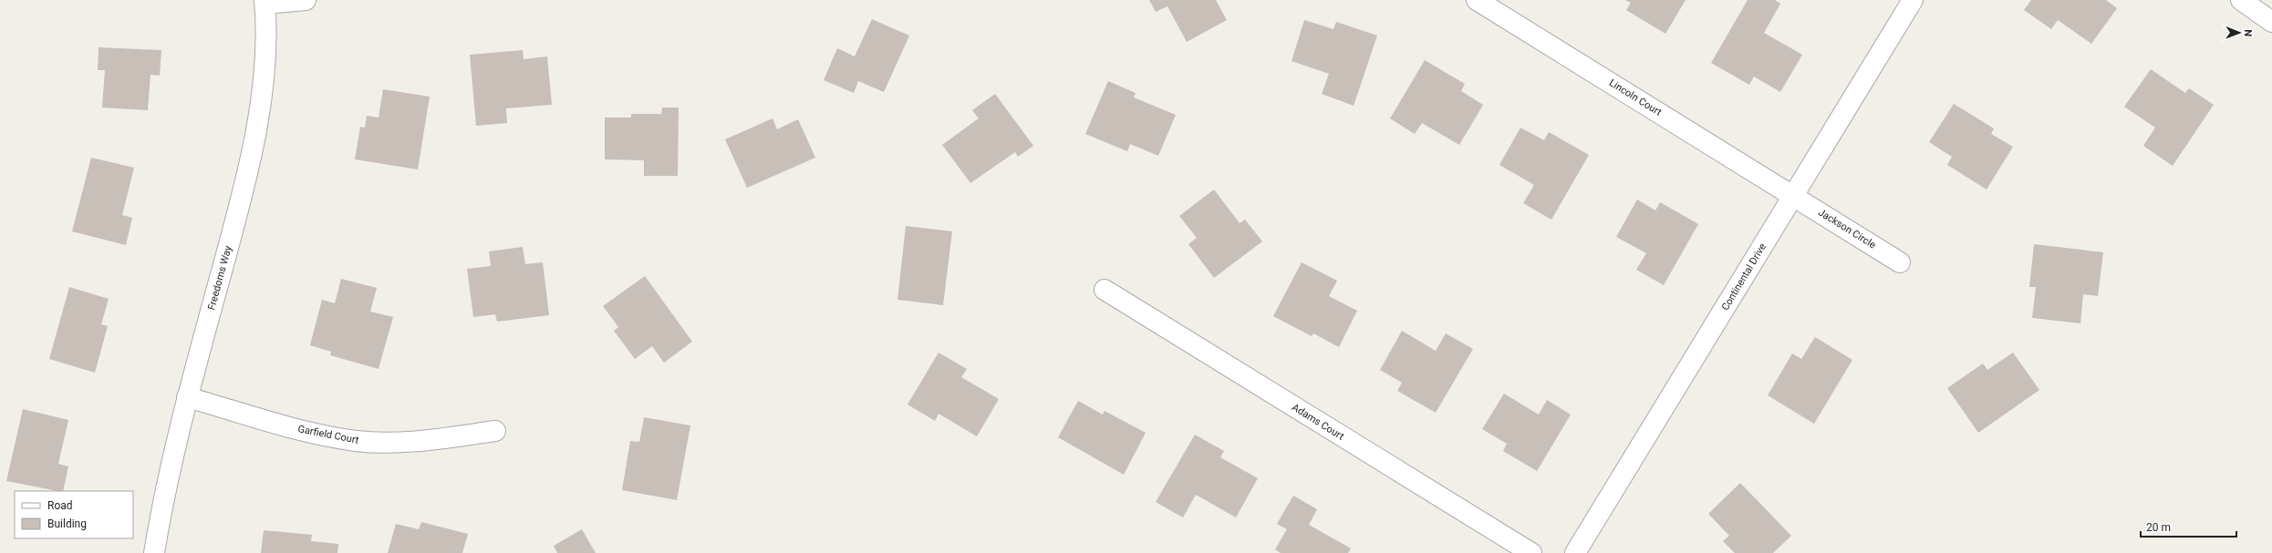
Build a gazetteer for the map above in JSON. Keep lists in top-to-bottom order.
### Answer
{
  "streets": {
    "street": [
      "Lincoln Court",
      "Jackson Circle",
      "Continental Drive",
      "Freedoms Way",
      "Adams Court",
      "Garfield Court"
    ]
  },
  "crossings": [
    ["Lincoln Court", "Jackson Circle"],
    ["Lincoln Court", "Continental Drive"],
    ["Jackson Circle", "Continental Drive"],
    ["Freedoms Way", "Garfield Court"]
  ],
  "legend": ["Road", "Building"],
  "scale_bar": "20 m",
  "north": "right"
}
